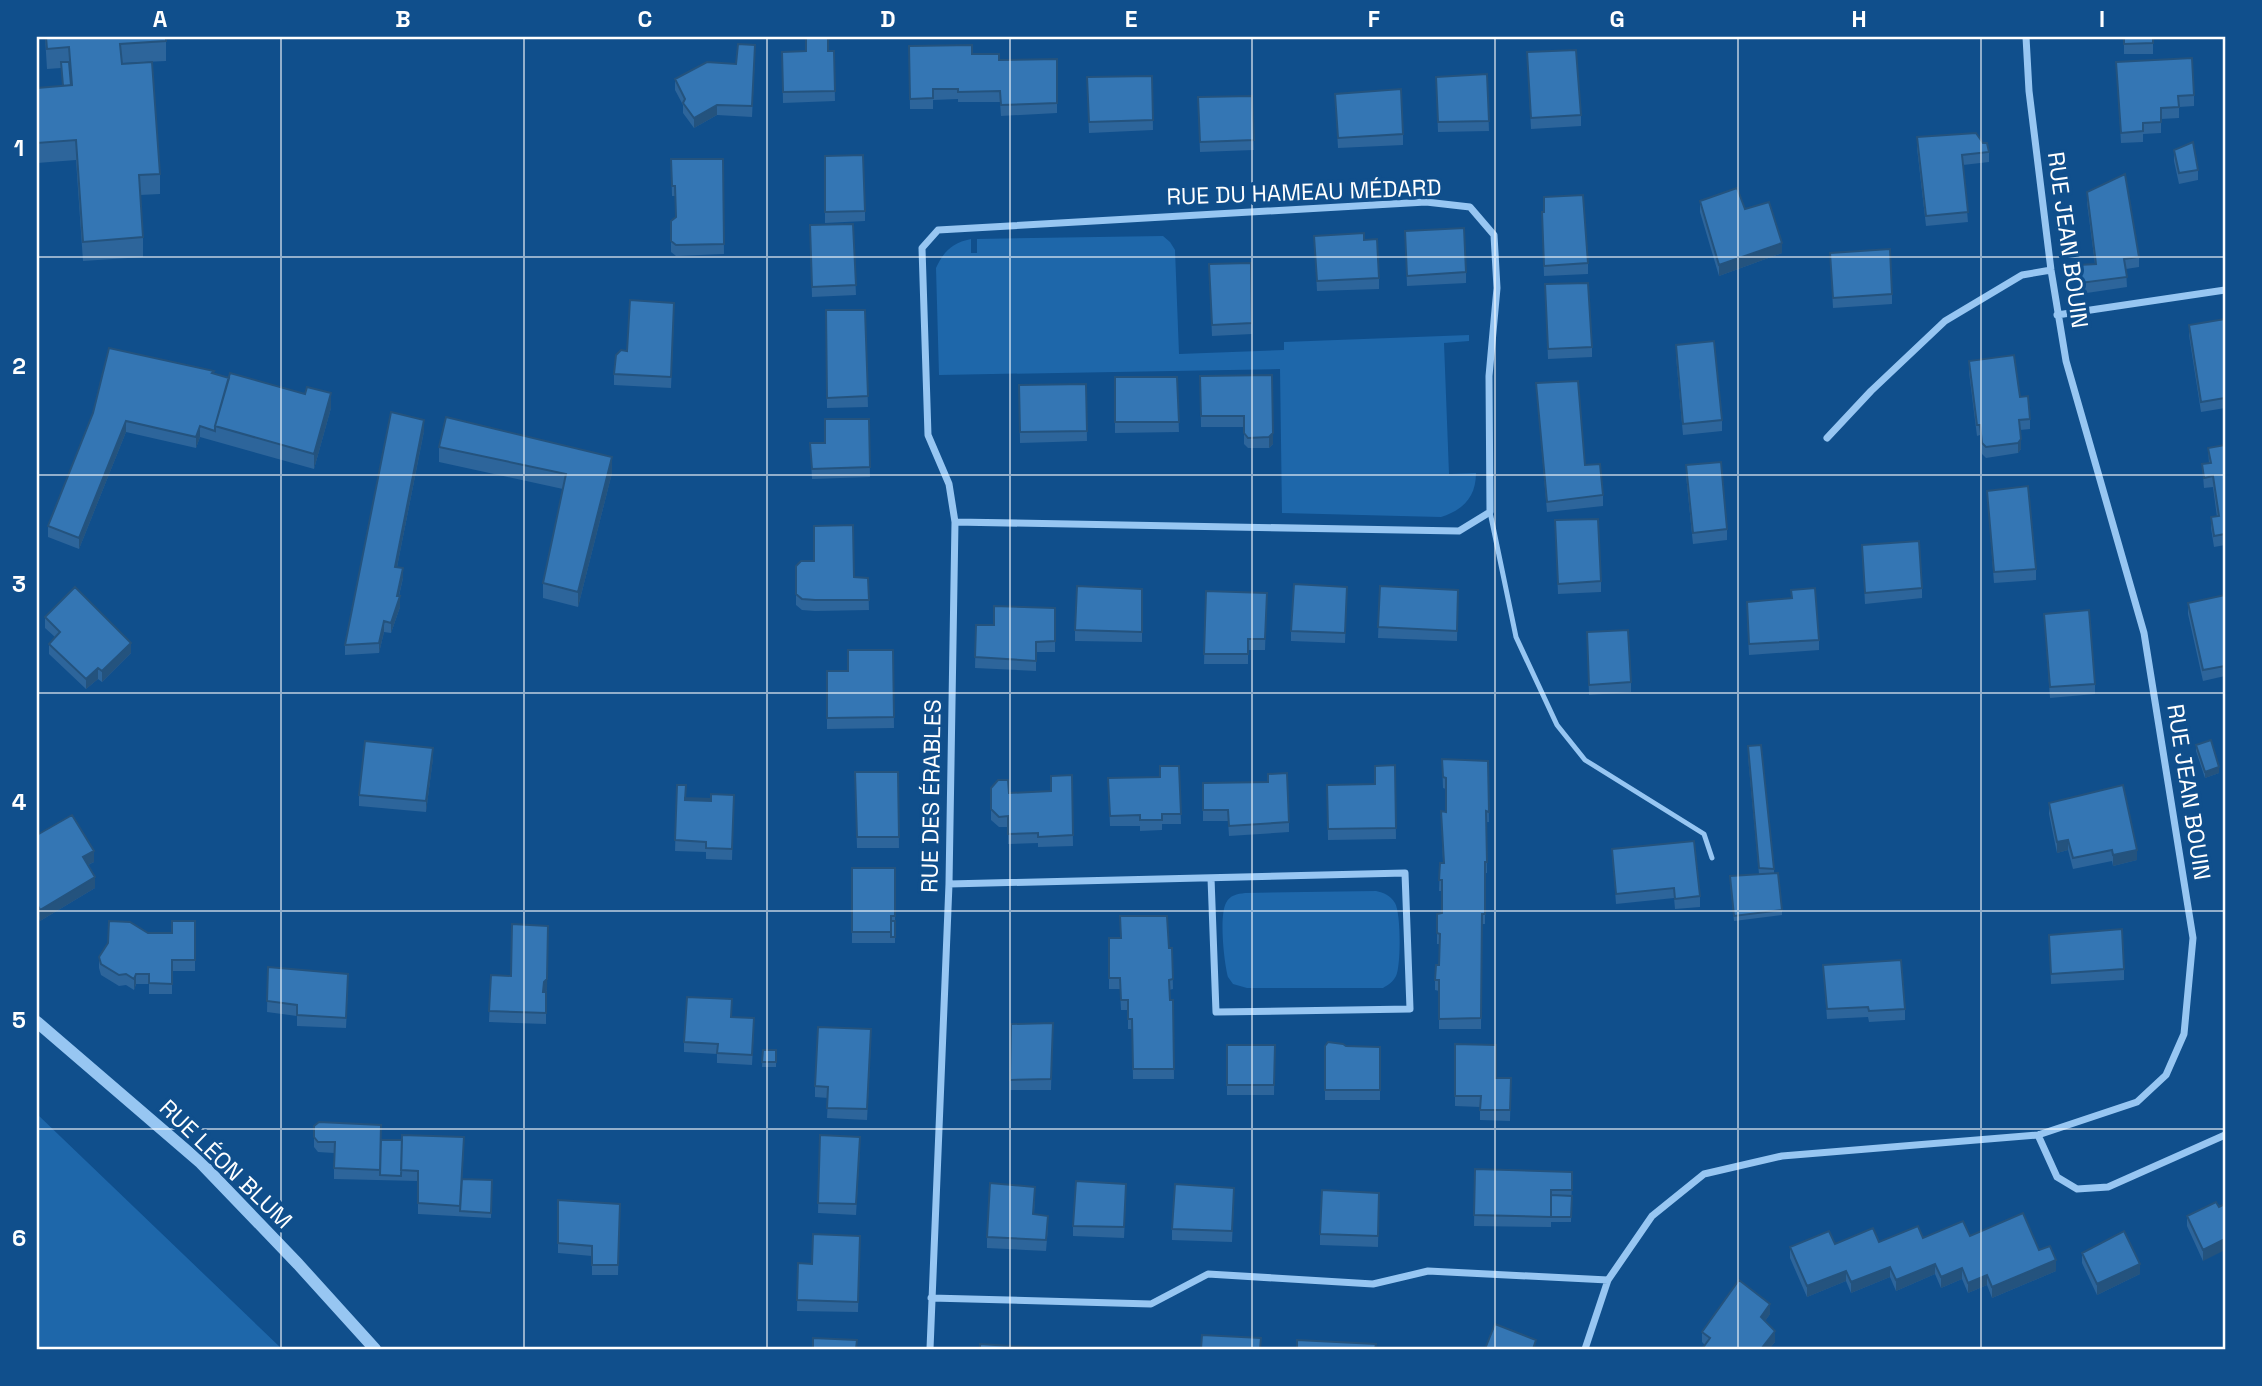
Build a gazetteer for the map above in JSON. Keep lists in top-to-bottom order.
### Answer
{
  "streets": {
    "street": [
      "RUE DU HAMEAU MÉDARD",
      "RUE JEAN BOUIN",
      "RUE DES ÉRABLES",
      "RUE LÉON BLUM"
    ]
  },
  "crossings": [
    ["RUE DU HAMEAU MÉDARD", "RUE DES ÉRABLES"]
  ],
  "grid": {
    "columns": [
      "A",
      "B",
      "C",
      "D",
      "E",
      "F",
      "G",
      "H",
      "I"
    ],
    "rows": [
      "1",
      "2",
      "3",
      "4",
      "5",
      "6"
    ]
  }
}
